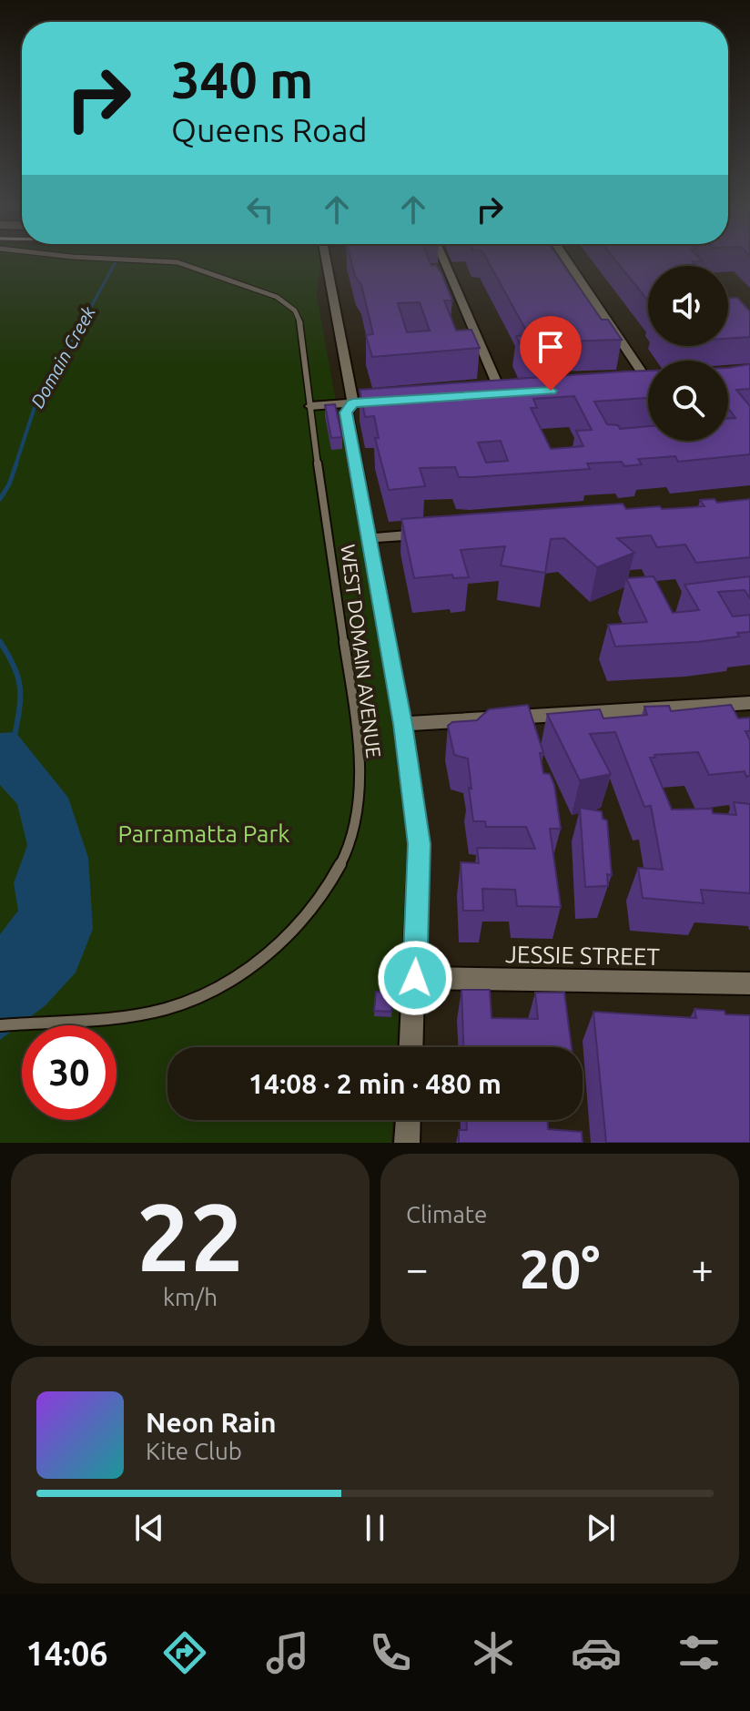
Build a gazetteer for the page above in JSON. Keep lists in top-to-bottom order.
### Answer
{
  "streets": {
    "street": ["JESSIE STREET"],
    "lane": ["WEST DOMAIN AVENUE"]
  },
  "water": ["Domain Creek"],
  "parks": ["Parramatta Park"],
  "page": {
    "turn": ["340 m", "Queens Road"],
    "limit": "30",
    "trip": "14:08 · 2 min · 480 m",
    "tile": [
      ["22", "km/h"],
      "Climate"
    ],
    "heat": ["−", "20°", "+"],
    "song": ["Neon Rain", "Kite Club"],
    "tabs": "14:06"
  }
}
